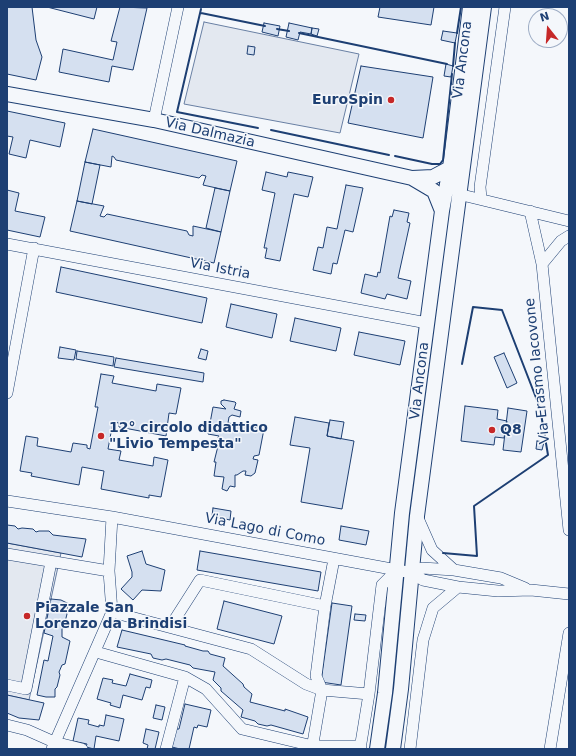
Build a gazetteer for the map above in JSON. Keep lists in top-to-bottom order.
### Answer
{
  "streets": {
    "street": [
      "Via Ancona",
      "Via Dalmazia",
      "Via Istria",
      "Via Erasmo Iacovone",
      "Via Lago di Como"
    ]
  },
  "crossings": [
    ["Via Ancona", "Via Dalmazia"],
    ["Via Ancona", "Via Istria"],
    ["Via Ancona", "Via Lago di Como"]
  ],
  "places": [
    "EuroSpin",
    "Q8",
    "12° circolo didattico \"Livio Tempesta\"",
    "Piazzale San Lorenzo da Brindisi"
  ],
  "north": "top"
}
